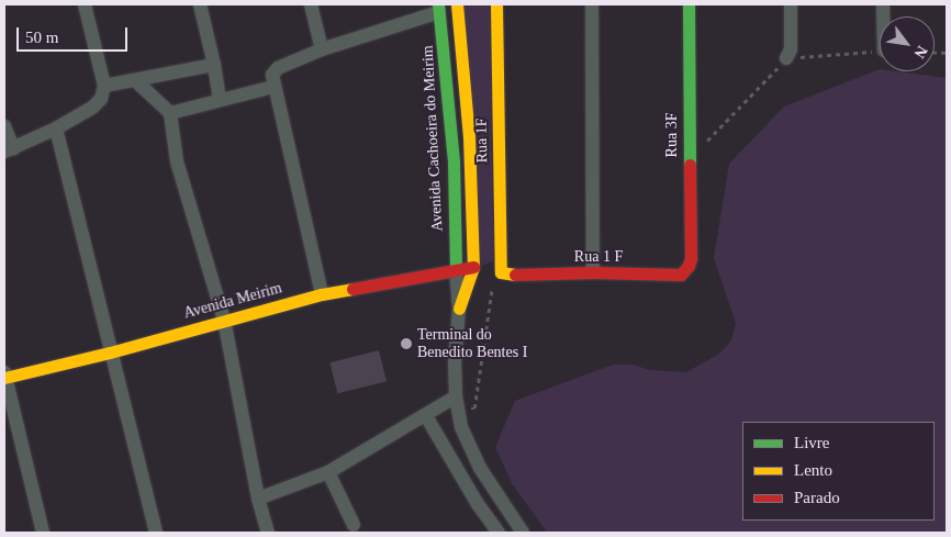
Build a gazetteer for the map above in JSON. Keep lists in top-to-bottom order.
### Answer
{
  "streets": {
    "street": [
      "Rua 3F",
      "Avenida Cachoeira do Meirim",
      "Rua 1F",
      "Rua 1 F",
      "Avenida Meirim"
    ]
  },
  "crossings": [
    ["Rua 3F", "Rua 1 F"],
    ["Avenida Cachoeira do Meirim", "Avenida Meirim"],
    ["Rua 1F", "Rua 1 F"]
  ],
  "places": ["Terminal do Benedito Bentes I"],
  "legend": ["Livre", "Lento", "Parado"],
  "scale_bar": "50 m",
  "north": "bottom right"
}
